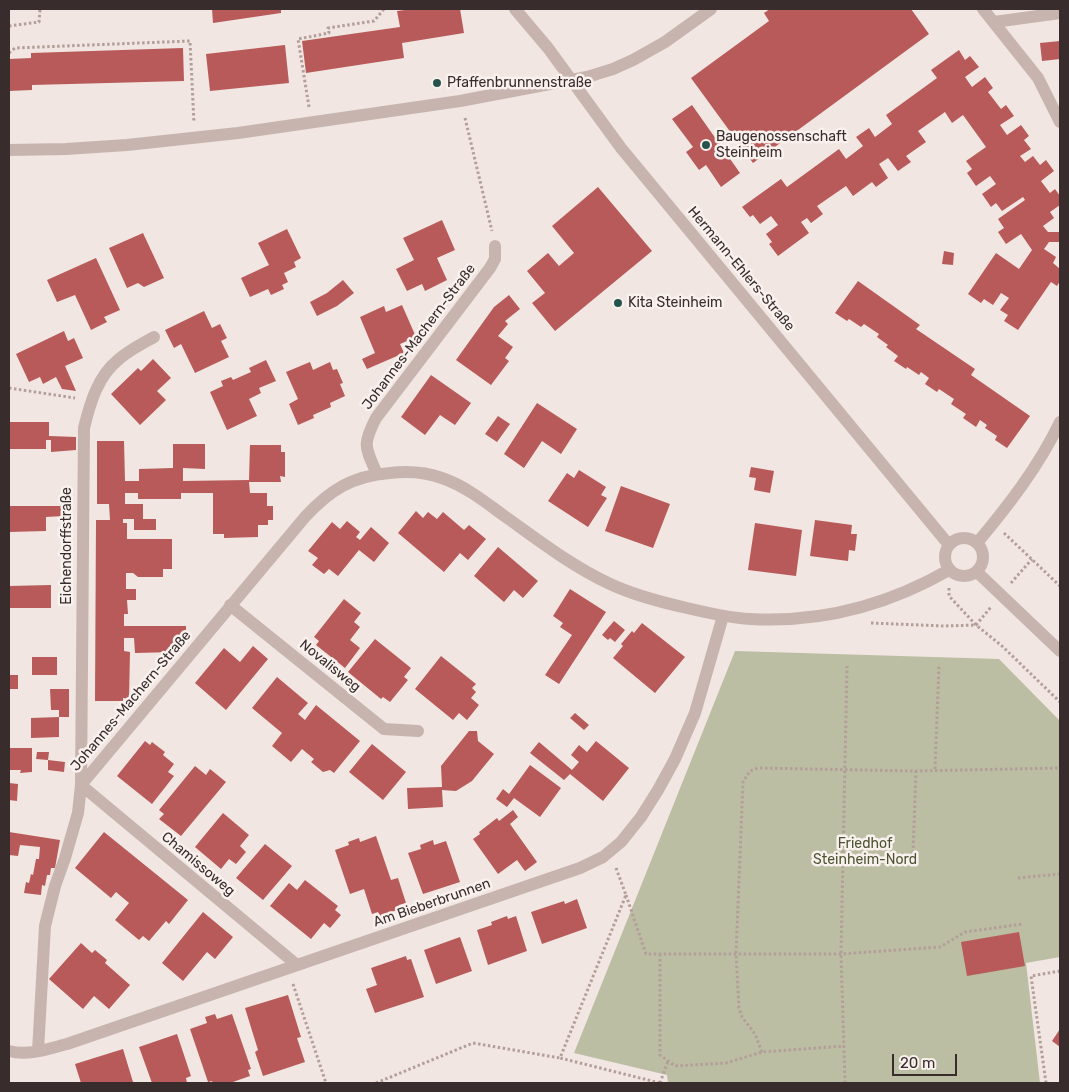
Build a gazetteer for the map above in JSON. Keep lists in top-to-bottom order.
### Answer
{
  "streets": {
    "street": [
      "Hermann-Ehlers-Straße",
      "Johannes-Machern-Straße",
      "Eichendorffstraße",
      "Novalisweg",
      "Chamissoweg",
      "Am Bieberbrunnen"
    ]
  },
  "crossings": [
    ["Hermann-Ehlers-Straße", "Johannes-Machern-Straße"],
    ["Johannes-Machern-Straße", "Eichendorffstraße"],
    ["Johannes-Machern-Straße", "Novalisweg"],
    ["Johannes-Machern-Straße", "Chamissoweg"],
    ["Johannes-Machern-Straße", "Am Bieberbrunnen"],
    ["Eichendorffstraße", "Chamissoweg"],
    ["Chamissoweg", "Am Bieberbrunnen"]
  ],
  "parks": ["Friedhof Steinheim-Nord"],
  "places": ["Pfaffenbrunnenstraße", "Baugenossenschaft Steinheim", "Kita Steinheim"],
  "scale_bar": "20 m"
}
